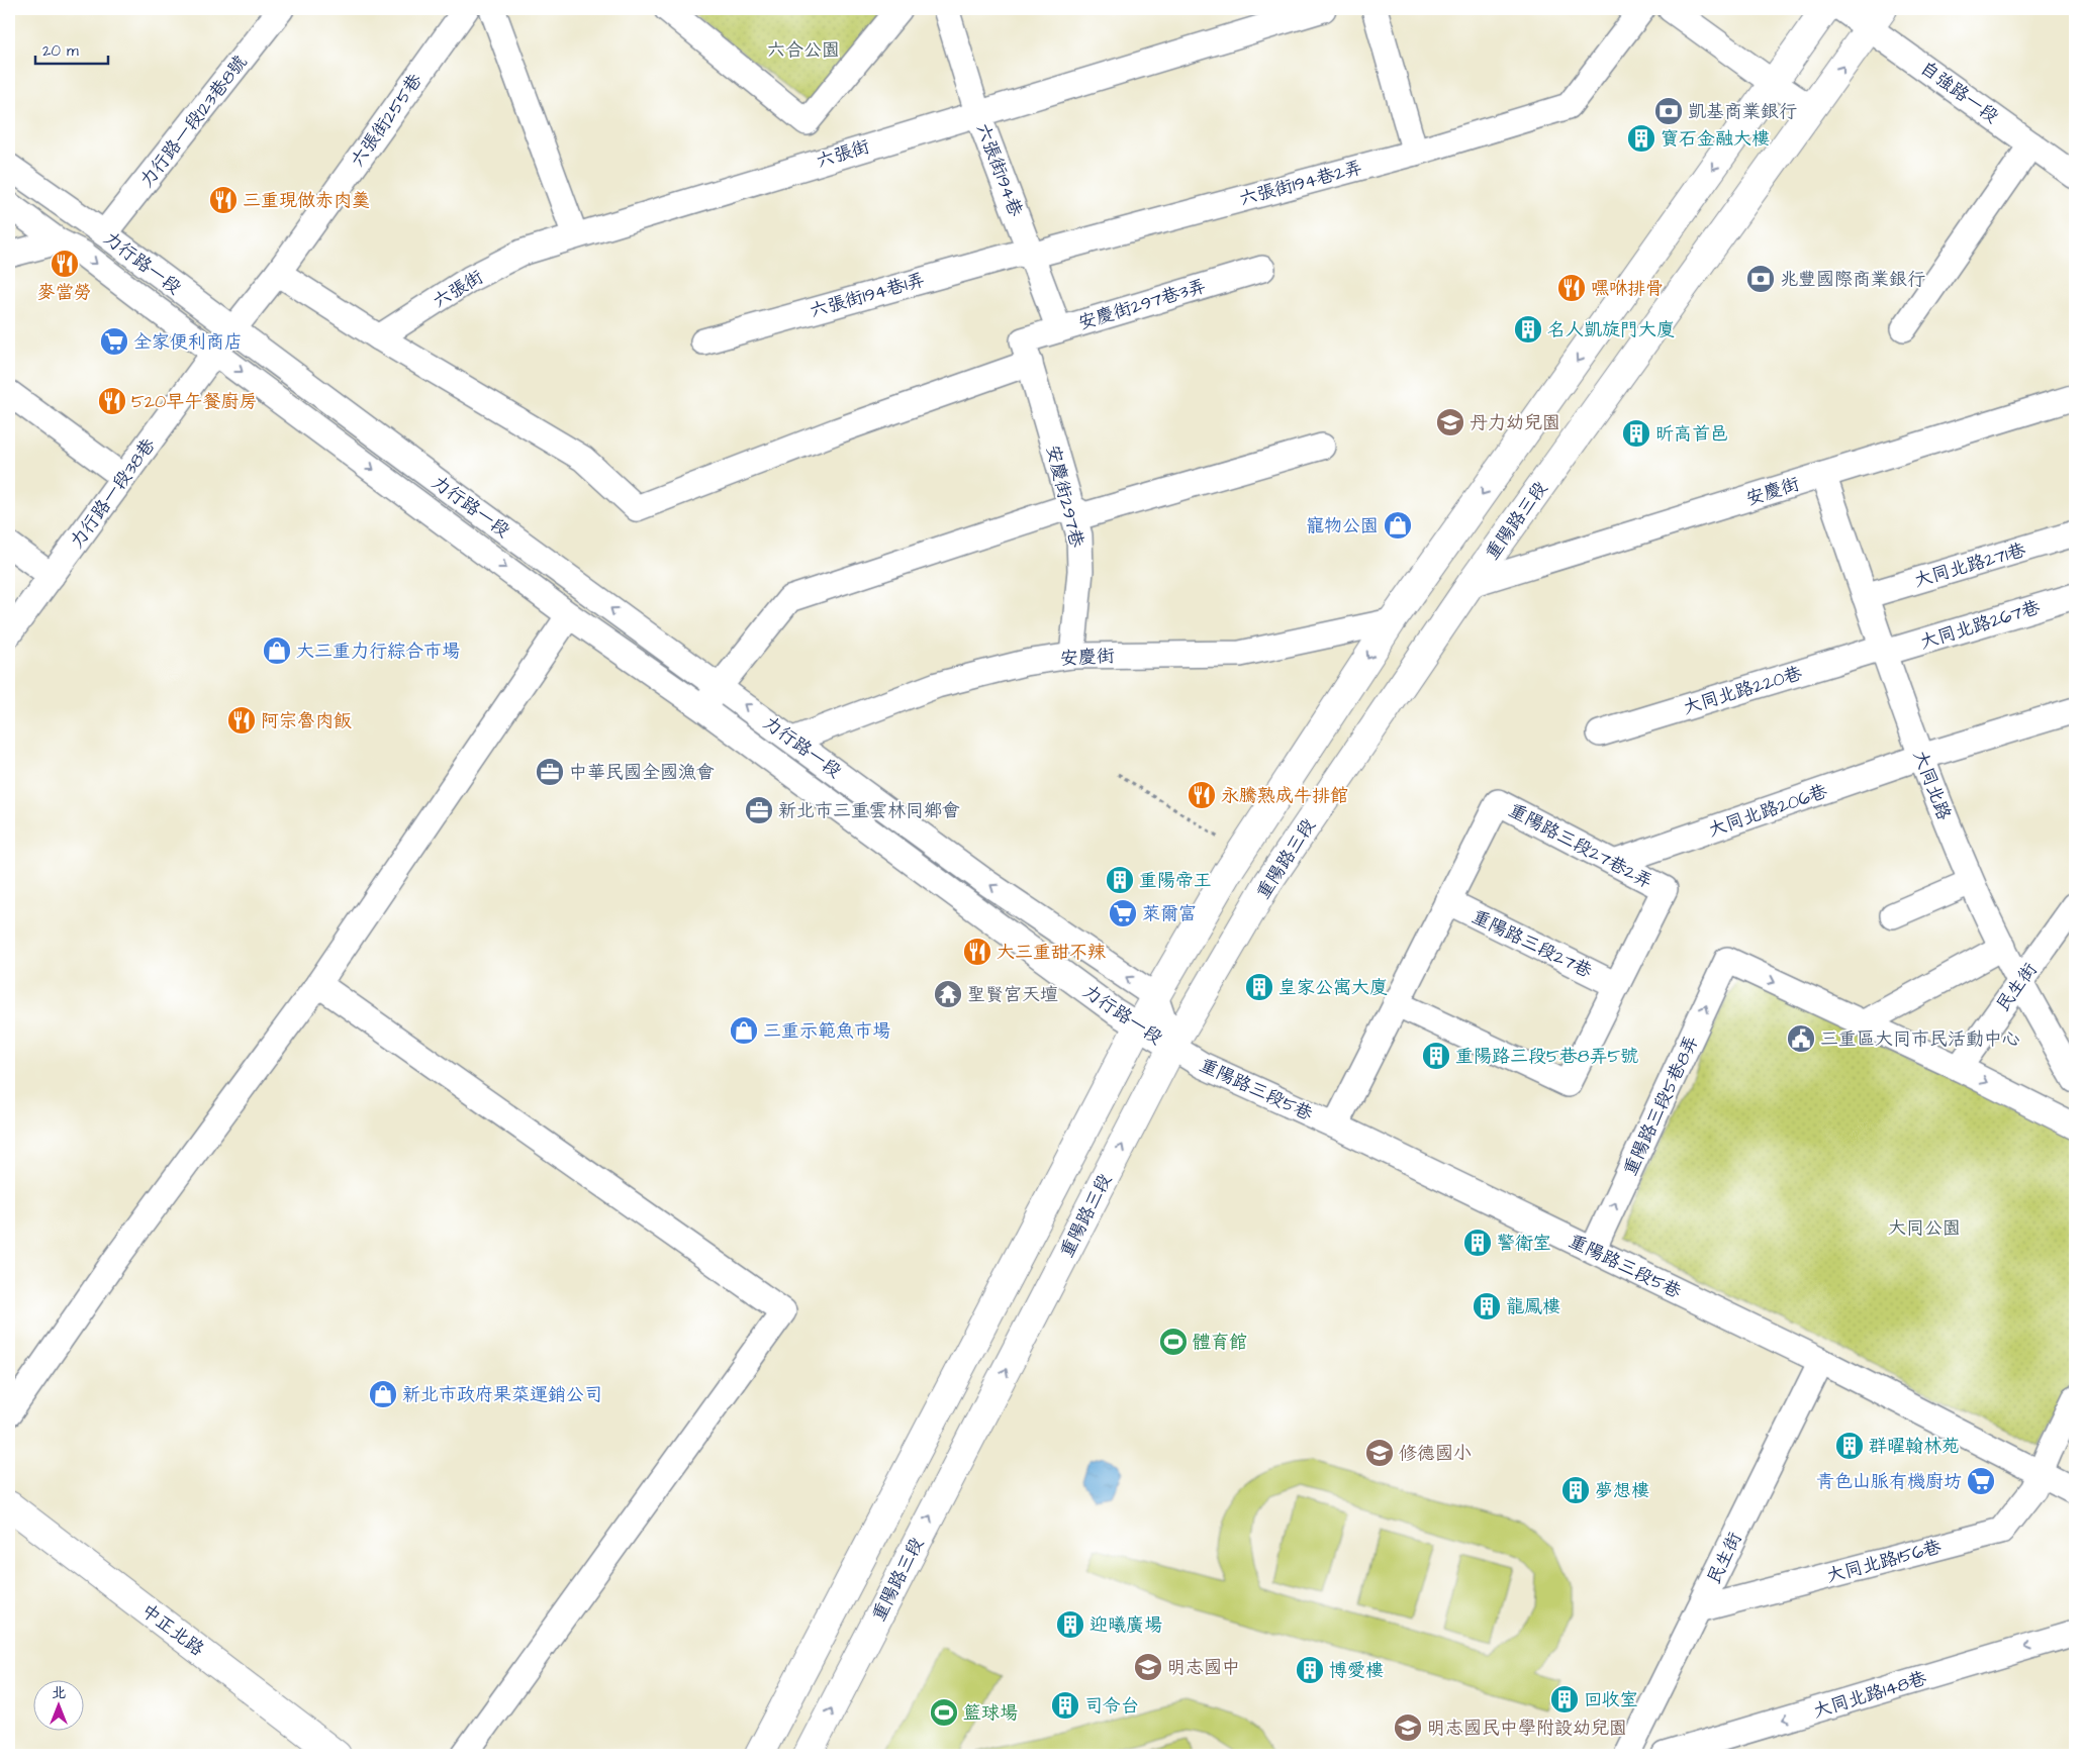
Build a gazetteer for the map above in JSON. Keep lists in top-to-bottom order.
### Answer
{
  "streets": {
    "main road": ["重陽路三段", "中正北路"],
    "street": [
      "自強路一段",
      "六張街255巷",
      "力行路一段123巷8號",
      "六張街",
      "六張街194巷",
      "六張街194巷2弄",
      "力行路一段",
      "六張街194巷1弄",
      "安慶街297巷3弄",
      "安慶街",
      "力行路一段38巷",
      "安慶街297巷",
      "大同北路271巷",
      "大同北路267巷",
      "大同北路220巷",
      "大同北路",
      "大同北路206巷",
      "重陽路三段27巷2弄",
      "重陽路三段27巷",
      "民生街",
      "重陽路三段5巷",
      "重陽路三段5巷8弄",
      "大同北路156巷",
      "大同北路148巷"
    ]
  },
  "crossings": [
    ["自強路一段", "重陽路三段"],
    ["六張街255巷", "力行路一段"],
    ["六張街255巷", "力行路一段38巷"],
    ["力行路一段123巷8號", "力行路一段"],
    ["六張街", "六張街194巷"],
    ["六張街", "安慶街297巷3弄"],
    ["六張街194巷", "六張街194巷2弄"],
    ["六張街194巷", "六張街194巷1弄"],
    ["六張街194巷", "安慶街297巷3弄"],
    ["六張街194巷2弄", "六張街194巷1弄"],
    ["力行路一段", "安慶街"],
    ["力行路一段", "力行路一段38巷"],
    ["力行路一段", "重陽路三段"],
    ["力行路一段", "重陽路三段5巷"],
    ["安慶街297巷3弄", "安慶街297巷"],
    ["安慶街", "安慶街297巷"],
    ["安慶街", "重陽路三段"],
    ["安慶街", "大同北路"],
    ["重陽路三段", "重陽路三段5巷"],
    ["大同北路271巷", "大同北路"],
    ["大同北路267巷", "大同北路220巷"],
    ["大同北路267巷", "大同北路"],
    ["大同北路220巷", "大同北路"],
    ["大同北路", "大同北路206巷"],
    ["大同北路", "民生街"],
    ["大同北路206巷", "重陽路三段27巷2弄"],
    ["重陽路三段27巷2弄", "重陽路三段27巷"],
    ["民生街", "重陽路三段5巷"],
    ["民生街", "大同北路156巷"],
    ["重陽路三段5巷", "重陽路三段5巷8弄"],
    ["重陽路三段5巷", "大同北路156巷"]
  ],
  "one_way": ["大同北路148巷"],
  "parks": ["六合公園", "大同公園"],
  "places": {
    "bank": ["凱基商業銀行", "兆豐國際商業銀行"],
    "building": [
      "寶石金融大樓",
      "名人凱旋門大廈",
      "昕高首邑",
      "重陽帝王",
      "皇家公寓大廈",
      "重陽路三段5巷8弄5號",
      "警衛室",
      "龍鳳樓",
      "群曜翰林苑",
      "夢想樓",
      "迎曦廣場",
      "博愛樓",
      "回收室",
      "司令台"
    ],
    "restaurant": [
      "三重現做赤肉羹",
      "麥當勞",
      "嘿咻排骨",
      "520早午餐廚房",
      "阿宗魯肉飯",
      "永騰熟成牛排館",
      "大三重甜不辣"
    ],
    "supermarket": ["全家便利商店", "萊爾富", "青色山脈有機廚坊"],
    "school or university": [
      "丹力幼兒園",
      "修德國小",
      "明志國中",
      "明志國民中學附設幼兒園"
    ],
    "shop": [
      "寵物公園",
      "大三重力行綜合市場",
      "三重示範魚市場",
      "新北市政府果菜運銷公司"
    ],
    "office": ["中華民國全國漁會", "新北市三重雲林同鄉會"],
    "temple": ["聖賢宮天壇"],
    "public building": ["三重區大同市民活動中心"],
    "sports": ["體育館", "籃球場"]
  },
  "scale_bar": "20 m",
  "north": "top"
}
